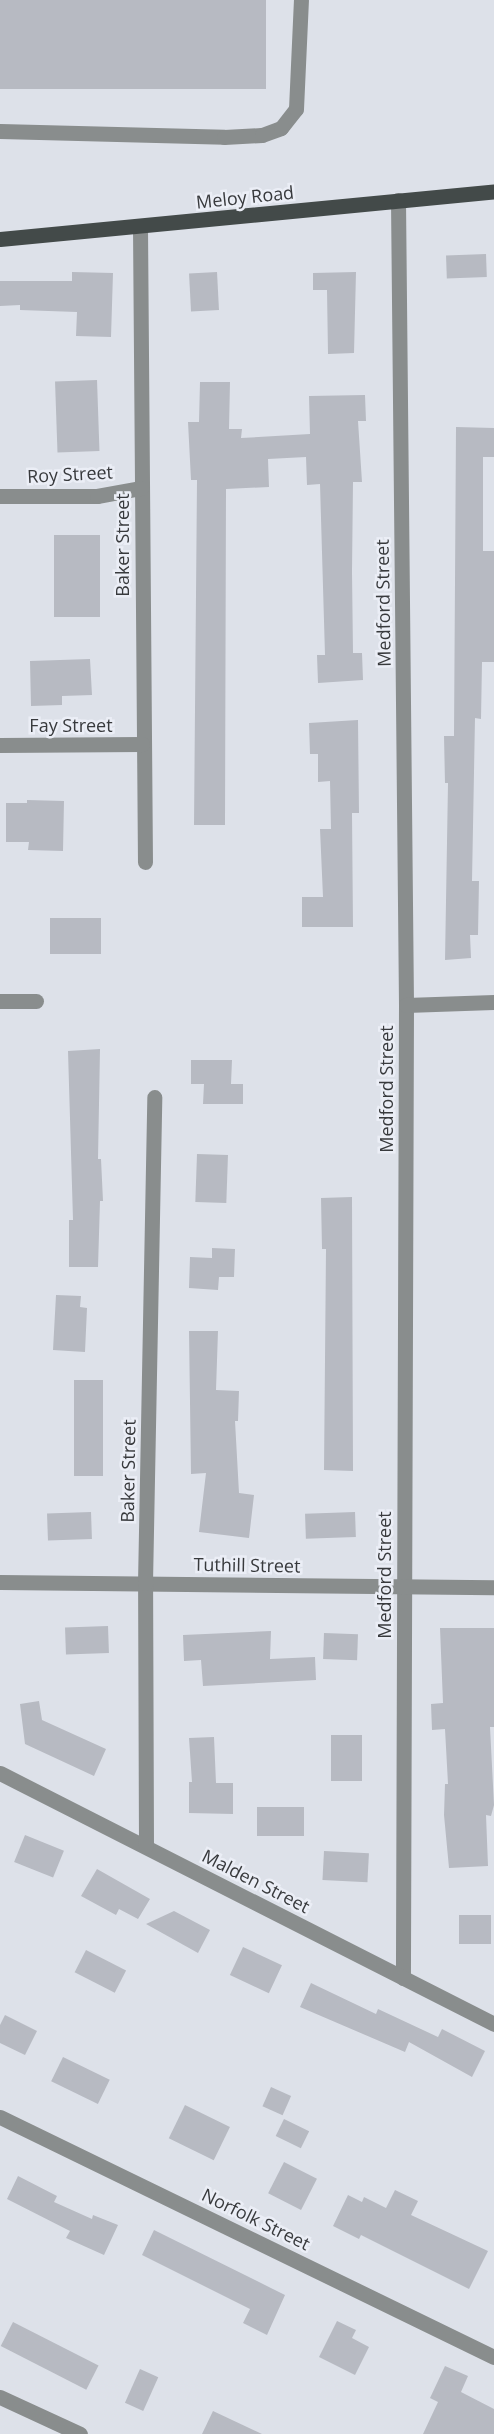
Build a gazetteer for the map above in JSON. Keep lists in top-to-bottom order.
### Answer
{
  "streets": {
    "main road": ["Meloy Road"],
    "street": [
      "Roy Street",
      "Baker Street",
      "Medford Street",
      "Fay Street",
      "Tuthill Street",
      "Malden Street",
      "Norfolk Street"
    ]
  },
  "crossings": [
    ["Meloy Road", "Baker Street"],
    ["Meloy Road", "Medford Street"],
    ["Roy Street", "Baker Street"],
    ["Baker Street", "Fay Street"],
    ["Baker Street", "Tuthill Street"],
    ["Baker Street", "Malden Street"],
    ["Medford Street", "Tuthill Street"],
    ["Medford Street", "Malden Street"]
  ]
}
